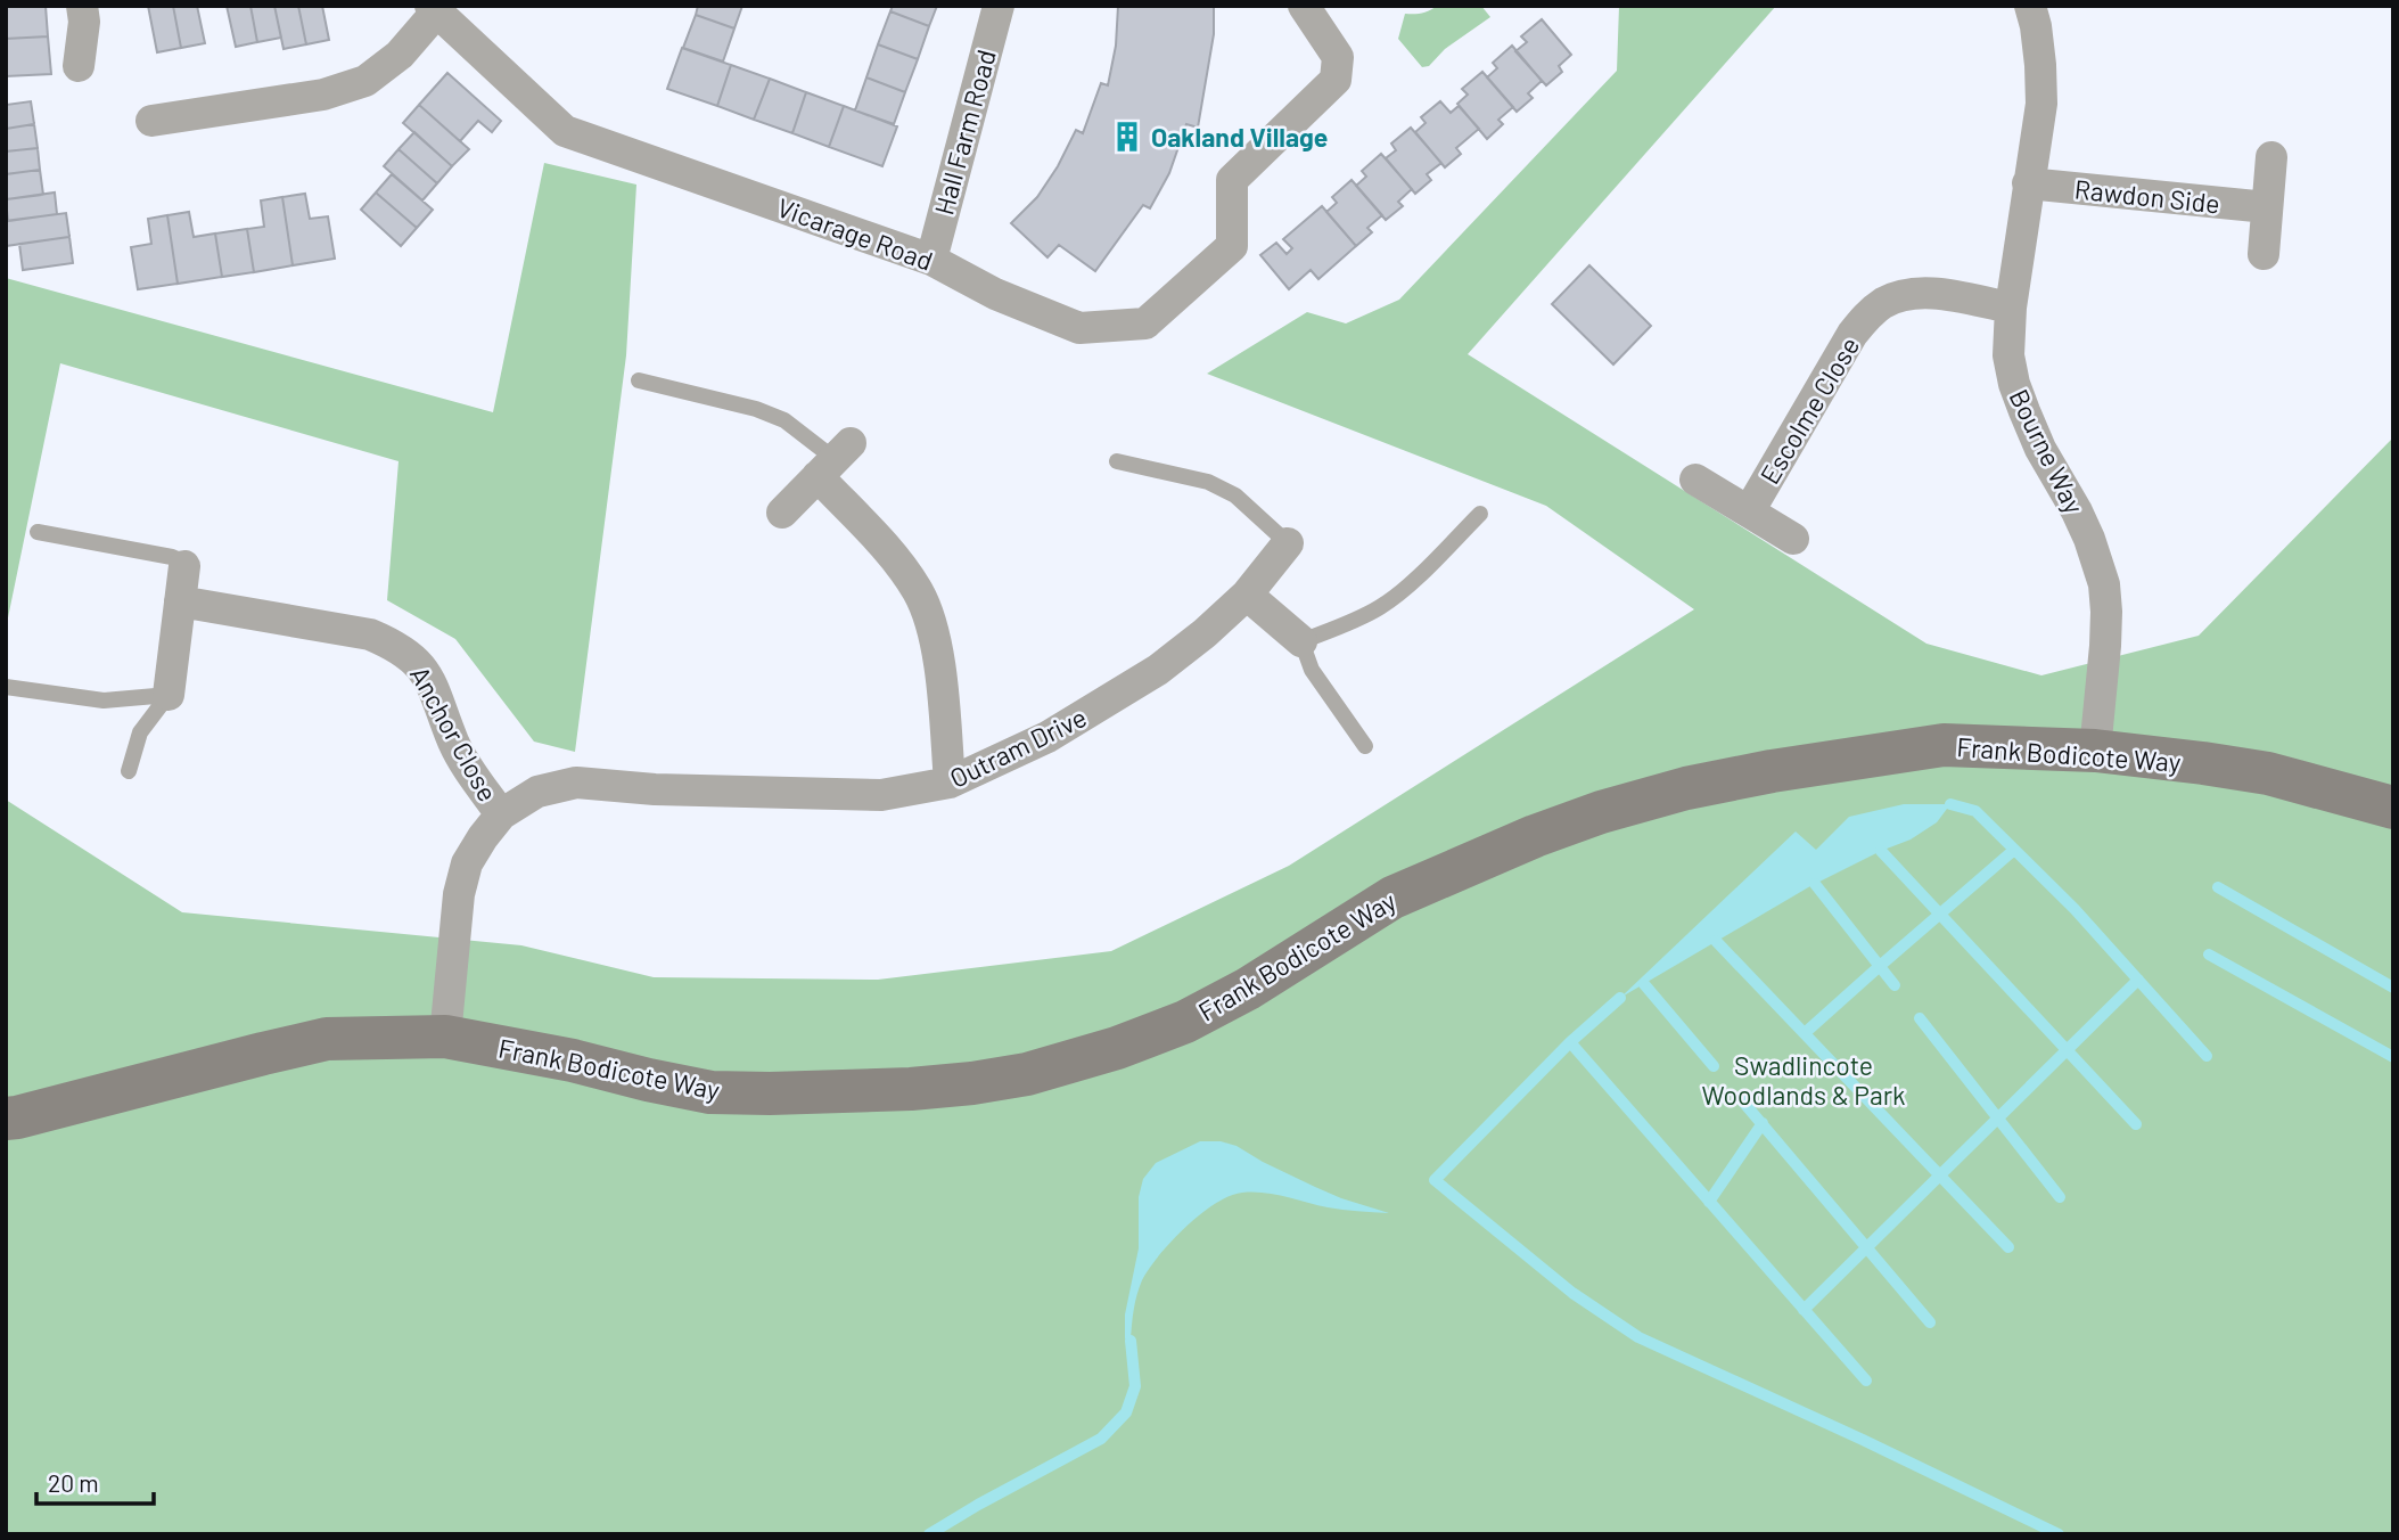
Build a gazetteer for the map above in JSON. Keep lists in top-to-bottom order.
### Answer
{
  "streets": {
    "street": [
      "Hall Farm Road",
      "Rawdon Side",
      "Vicarage Road",
      "Escolme Close",
      "Bourne Way",
      "Anchor Close",
      "Outram Drive",
      "Frank Bodicote Way"
    ]
  },
  "crossings": [
    ["Hall Farm Road", "Vicarage Road"],
    ["Rawdon Side", "Bourne Way"],
    ["Escolme Close", "Bourne Way"],
    ["Bourne Way", "Frank Bodicote Way"],
    ["Anchor Close", "Outram Drive"],
    ["Anchor Close", "Frank Bodicote Way"]
  ],
  "parks": ["Swadlincote Woodlands & Park"],
  "places": {
    "building": ["Oakland Village"]
  },
  "scale_bar": "20 m"
}
